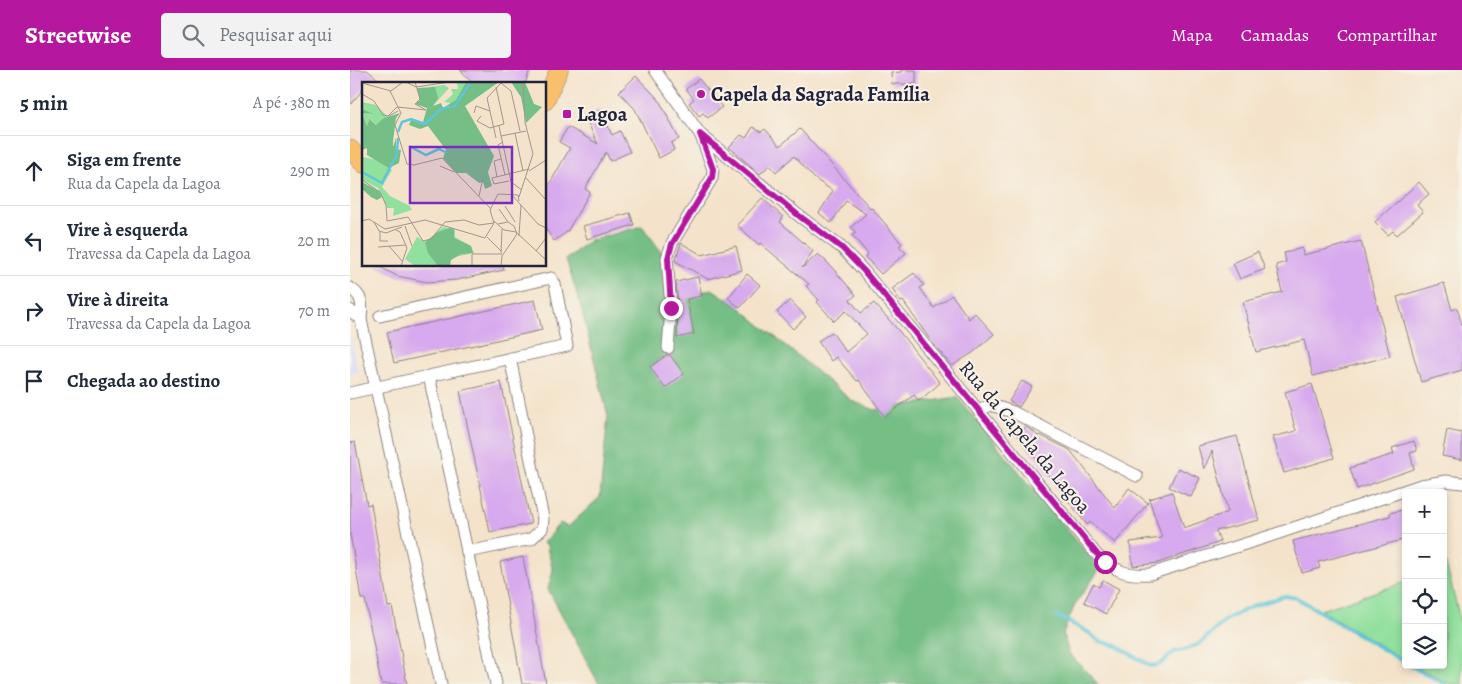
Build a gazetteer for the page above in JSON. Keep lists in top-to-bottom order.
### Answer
{
  "streets": {
    "street": ["Rua da Capela da Lagoa"]
  },
  "places": {
    "other": ["Capela da Sagrada Família"],
    "transit": ["Lagoa"]
  },
  "page": {
    "header": "Streetwise",
    "search": "Pesquisar aqui",
    "nav": ["Mapa", "Camadas", "Compartilhar"],
    "heading": ["5 min", "A pé · 380 m"],
    "list": [
      ["Siga em frente", "Rua da Capela da Lagoa", "290 m"],
      ["Vire à esquerda", "Travessa da Capela da Lagoa", "20 m"],
      ["Vire à direita", "Travessa da Capela da Lagoa", "70 m"],
      "Chegada ao destino"
    ],
    "map_buttons": ["+", "−"]
  }
}
